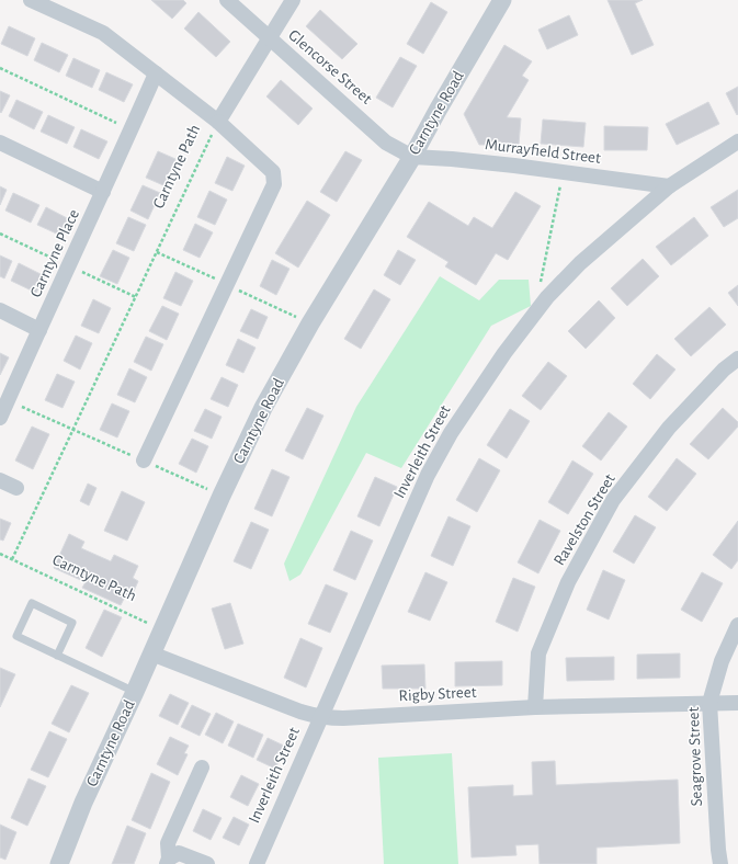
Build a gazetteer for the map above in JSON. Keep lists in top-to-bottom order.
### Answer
{
  "streets": {
    "street": [
      "Glencorse Street",
      "Carntyne Road",
      "Murrayfield Street",
      "Carntyne Path",
      "Carntyne Place",
      "Inverleith Street",
      "Ravelston Street",
      "Rigby Street",
      "Seagrove Street"
    ]
  },
  "crossings": [
    ["Glencorse Street", "Carntyne Road"],
    ["Glencorse Street", "Murrayfield Street"],
    ["Carntyne Road", "Murrayfield Street"],
    ["Carntyne Road", "Carntyne Path"],
    ["Carntyne Road", "Rigby Street"],
    ["Murrayfield Street", "Inverleith Street"],
    ["Inverleith Street", "Rigby Street"],
    ["Ravelston Street", "Rigby Street"],
    ["Rigby Street", "Seagrove Street"]
  ]
}
